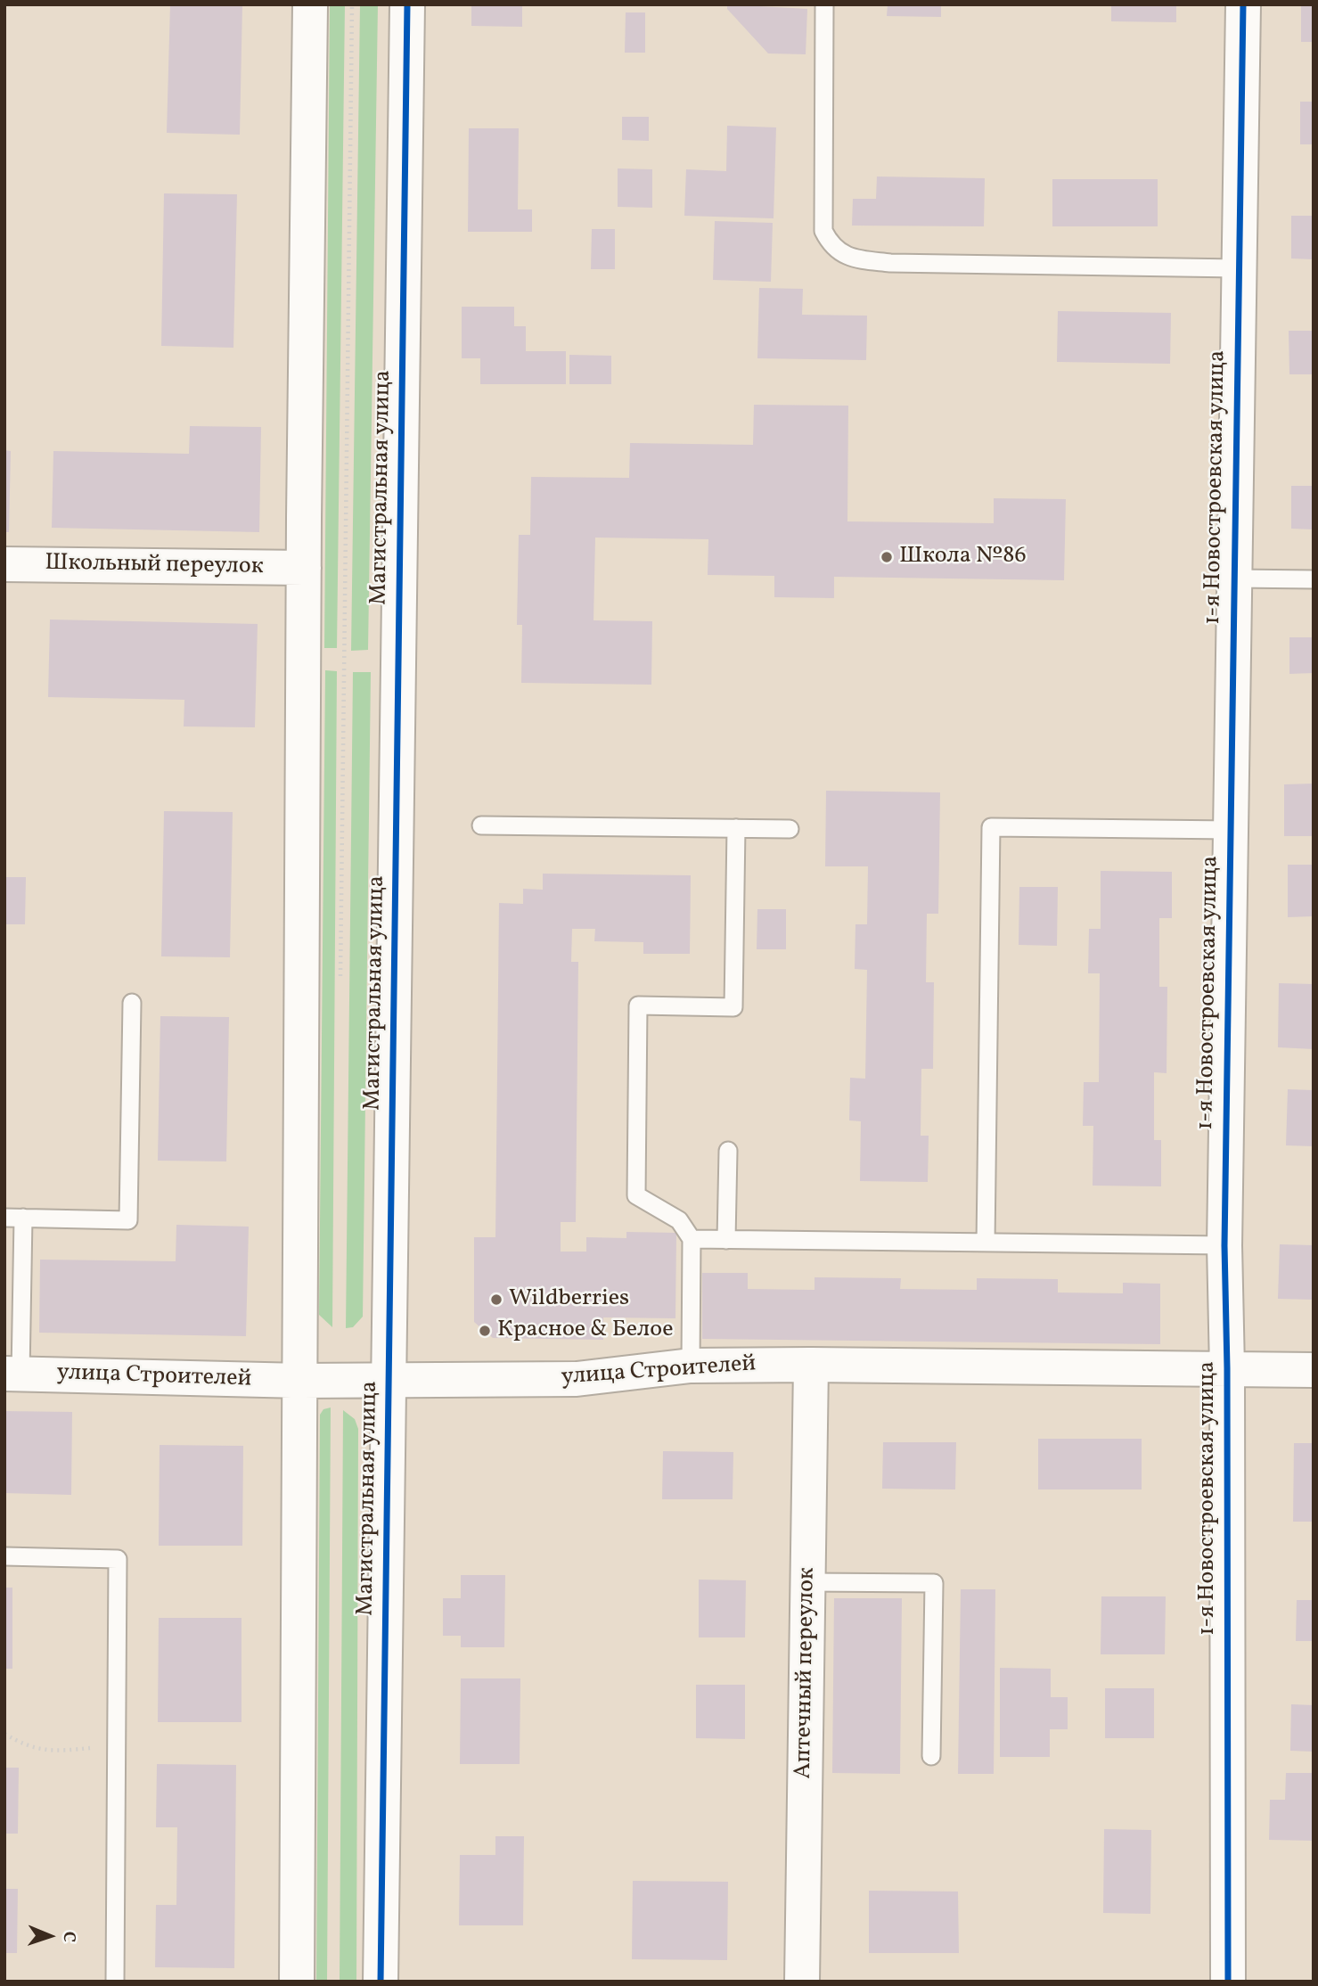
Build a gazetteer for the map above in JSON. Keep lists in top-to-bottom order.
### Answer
{
  "streets": {
    "street": [
      "Магистральная улица",
      "1-я Новостроевская улица",
      "Школьный переулок",
      "улица Строителей",
      "Аптечный переулок"
    ]
  },
  "crossings": [
    ["Магистральная улица", "улица Строителей"],
    ["1-я Новостроевская улица", "улица Строителей"],
    ["улица Строителей", "Аптечный переулок"]
  ],
  "places": ["Школа №86", "Wildberries", "Красное & Белое"],
  "north": "right"
}
